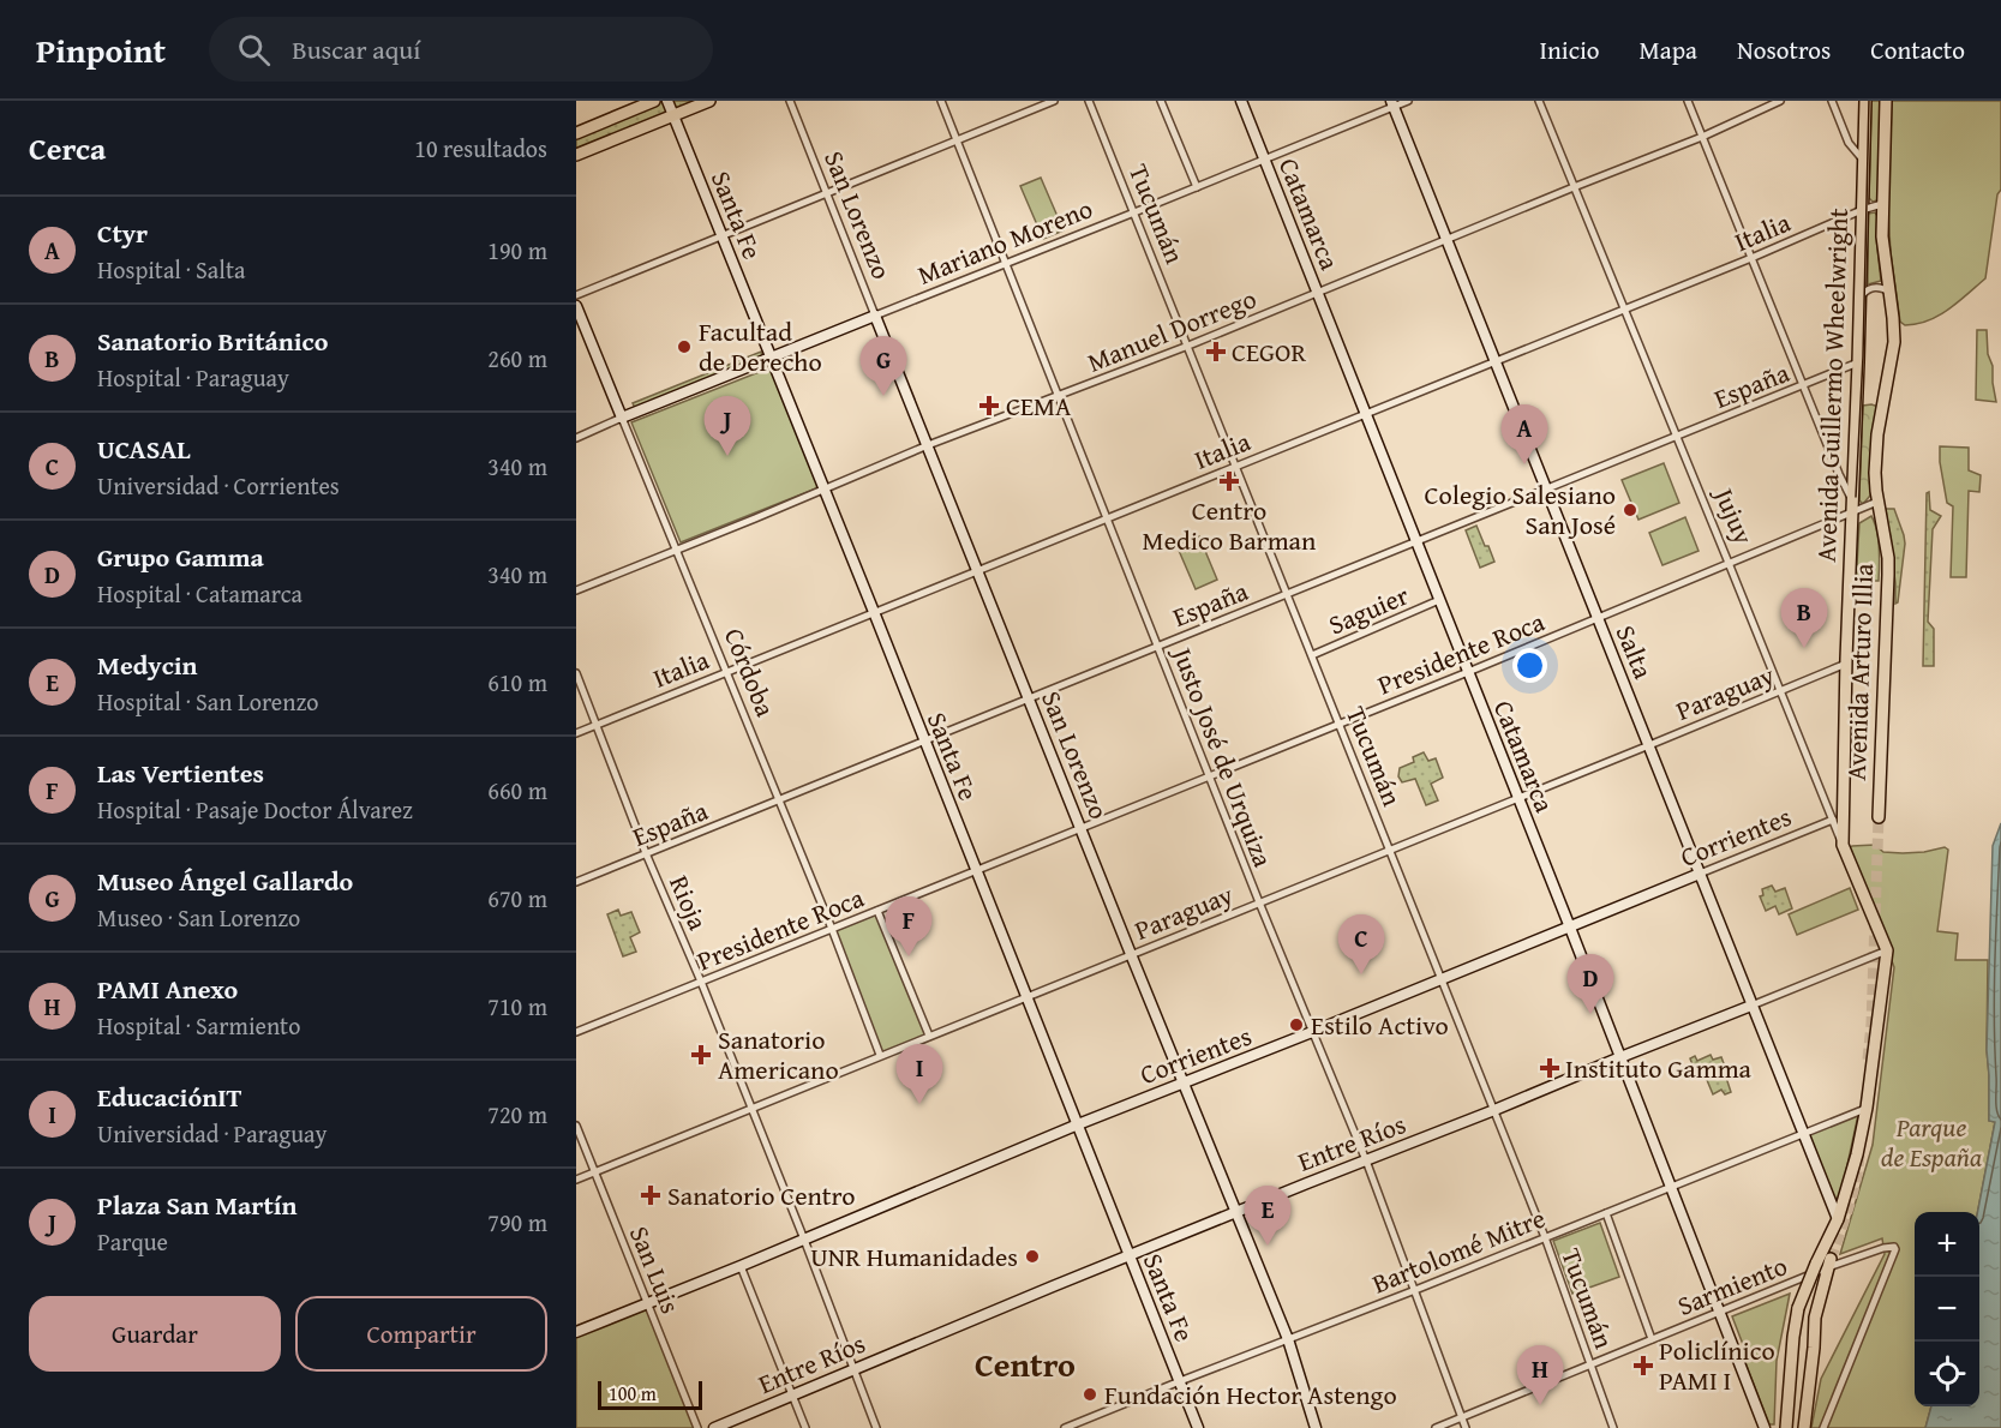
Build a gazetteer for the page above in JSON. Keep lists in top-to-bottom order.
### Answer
{
  "streets": {
    "main road": [
      "Catamarca",
      "Santa Fe",
      "San Lorenzo",
      "Mariano Moreno",
      "Avenida Guillermo Wheelwright",
      "Jujuy",
      "Salta",
      "Córdoba",
      "Avenida Arturo Illia",
      "Corrientes",
      "Entre Ríos"
    ],
    "street": [
      "Tucumán",
      "Italia",
      "Manuel Dorrego",
      "España",
      "Saguier",
      "Presidente Roca",
      "Paraguay",
      "Justo José de Urquiza",
      "Rioja",
      "Bartolomé Mitre",
      "San Luis",
      "Sarmiento"
    ]
  },
  "crossings": [
    ["Tucumán", "Italia"],
    ["Tucumán", "Mariano Moreno"],
    ["Tucumán", "Manuel Dorrego"],
    ["Tucumán", "España"],
    ["Tucumán", "Saguier"],
    ["Tucumán", "Presidente Roca"],
    ["Tucumán", "Paraguay"],
    ["Tucumán", "Corrientes"],
    ["Tucumán", "Entre Ríos"],
    ["Tucumán", "Bartolomé Mitre"],
    ["Tucumán", "Sarmiento"],
    ["Catamarca", "Italia"],
    ["Catamarca", "Mariano Moreno"],
    ["Catamarca", "Manuel Dorrego"],
    ["Catamarca", "España"],
    ["Catamarca", "Saguier"],
    ["Catamarca", "Presidente Roca"],
    ["Catamarca", "Paraguay"],
    ["Catamarca", "Corrientes"],
    ["Catamarca", "Entre Ríos"],
    ["Catamarca", "Bartolomé Mitre"],
    ["Catamarca", "Sarmiento"],
    ["Santa Fe", "Italia"],
    ["Santa Fe", "Mariano Moreno"],
    ["Santa Fe", "Manuel Dorrego"],
    ["Santa Fe", "España"],
    ["Santa Fe", "Presidente Roca"],
    ["Santa Fe", "Paraguay"],
    ["Santa Fe", "Corrientes"],
    ["Santa Fe", "Entre Ríos"],
    ["Santa Fe", "Bartolomé Mitre"],
    ["San Lorenzo", "Italia"],
    ["San Lorenzo", "Mariano Moreno"],
    ["San Lorenzo", "Manuel Dorrego"],
    ["San Lorenzo", "España"],
    ["San Lorenzo", "Presidente Roca"],
    ["San Lorenzo", "Paraguay"],
    ["San Lorenzo", "Corrientes"],
    ["San Lorenzo", "Entre Ríos"],
    ["San Lorenzo", "Bartolomé Mitre"],
    ["Italia", "Avenida Guillermo Wheelwright"],
    ["Italia", "Jujuy"],
    ["Italia", "Salta"],
    ["Italia", "Córdoba"],
    ["Italia", "Avenida Arturo Illia"],
    ["Italia", "Justo José de Urquiza"],
    ["Italia", "Rioja"],
    ["Mariano Moreno", "Salta"],
    ["Mariano Moreno", "Córdoba"],
    ["Mariano Moreno", "Justo José de Urquiza"],
    ["Manuel Dorrego", "Jujuy"],
    ["Manuel Dorrego", "Salta"],
    ["Manuel Dorrego", "Córdoba"],
    ["Manuel Dorrego", "Justo José de Urquiza"],
    ["España", "Avenida Guillermo Wheelwright"],
    ["España", "Jujuy"],
    ["España", "Salta"],
    ["España", "Córdoba"],
    ["España", "Justo José de Urquiza"],
    ["España", "Rioja"],
    ["Avenida Guillermo Wheelwright", "Jujuy"],
    ["Avenida Guillermo Wheelwright", "Presidente Roca"],
    ["Avenida Guillermo Wheelwright", "Paraguay"],
    ["Jujuy", "Presidente Roca"],
    ["Jujuy", "Paraguay"],
    ["Jujuy", "Corrientes"],
    ["Jujuy", "Entre Ríos"],
    ["Salta", "Presidente Roca"],
    ["Salta", "Paraguay"],
    ["Salta", "Corrientes"],
    ["Salta", "Entre Ríos"],
    ["Salta", "Bartolomé Mitre"],
    ["Presidente Roca", "Córdoba"],
    ["Presidente Roca", "Avenida Arturo Illia"],
    ["Presidente Roca", "Justo José de Urquiza"],
    ["Presidente Roca", "Rioja"],
    ["Córdoba", "Paraguay"],
    ["Paraguay", "Justo José de Urquiza"],
    ["Paraguay", "Rioja"],
    ["Paraguay", "San Luis"],
    ["Justo José de Urquiza", "Corrientes"],
    ["Justo José de Urquiza", "Entre Ríos"],
    ["Justo José de Urquiza", "Bartolomé Mitre"],
    ["Justo José de Urquiza", "Sarmiento"],
    ["Corrientes", "Rioja"],
    ["Corrientes", "San Luis"],
    ["Rioja", "Entre Ríos"]
  ],
  "districts": ["Centro"],
  "parks": ["Parque de España"],
  "places": {
    "other": [
      "Facultad de Derecho",
      "Colegio Salesiano San José",
      "Estilo Activo",
      "UNR Humanidades",
      "Fundación Hector Astengo"
    ],
    "health": [
      "CEGOR",
      "CEMA",
      "Centro Medico Barman",
      "Sanatorio Americano",
      "Instituto Gamma",
      "Sanatorio Centro",
      "Policlínico PAMI I"
    ]
  },
  "scale_bar": "100 m",
  "page": {
    "header": "Pinpoint",
    "search": "Buscar aquí",
    "nav": [
      "Inicio",
      "Mapa",
      "Nosotros",
      "Contacto"
    ],
    "heading": ["Cerca", "10 resultados"],
    "list": [
      {
        "mark": "A",
        "name": "Ctyr",
        "note": "Hospital · Salta",
        "value": "190 m"
      },
      {
        "mark": "B",
        "name": "Sanatorio Británico",
        "note": "Hospital · Paraguay",
        "value": "260 m"
      },
      {
        "mark": "C",
        "name": "UCASAL",
        "note": "Universidad · Corrientes",
        "value": "340 m"
      },
      {
        "mark": "D",
        "name": "Grupo Gamma",
        "note": "Hospital · Catamarca",
        "value": "340 m"
      },
      {
        "mark": "E",
        "name": "Medycin",
        "note": "Hospital · San Lorenzo",
        "value": "610 m"
      },
      {
        "mark": "F",
        "name": "Las Vertientes",
        "note": "Hospital · Pasaje Doctor Álvarez",
        "value": "660 m"
      },
      {
        "mark": "G",
        "name": "Museo Ángel Gallardo",
        "note": "Museo · San Lorenzo",
        "value": "670 m"
      },
      {
        "mark": "H",
        "name": "PAMI Anexo",
        "note": "Hospital · Sarmiento",
        "value": "710 m"
      },
      {
        "mark": "I",
        "name": "EducaciónIT",
        "note": "Universidad · Paraguay",
        "value": "720 m"
      },
      {
        "mark": "J",
        "name": "Plaza San Martín",
        "note": "Parque",
        "value": "790 m"
      }
    ],
    "pins": [
      "G",
      "J",
      "A",
      "B",
      "F",
      "C",
      "D",
      "I",
      "E",
      "H"
    ],
    "map_buttons": ["+", "−"],
    "buttons": ["Guardar", "Compartir"],
    "scale": "100 m"
  }
}
